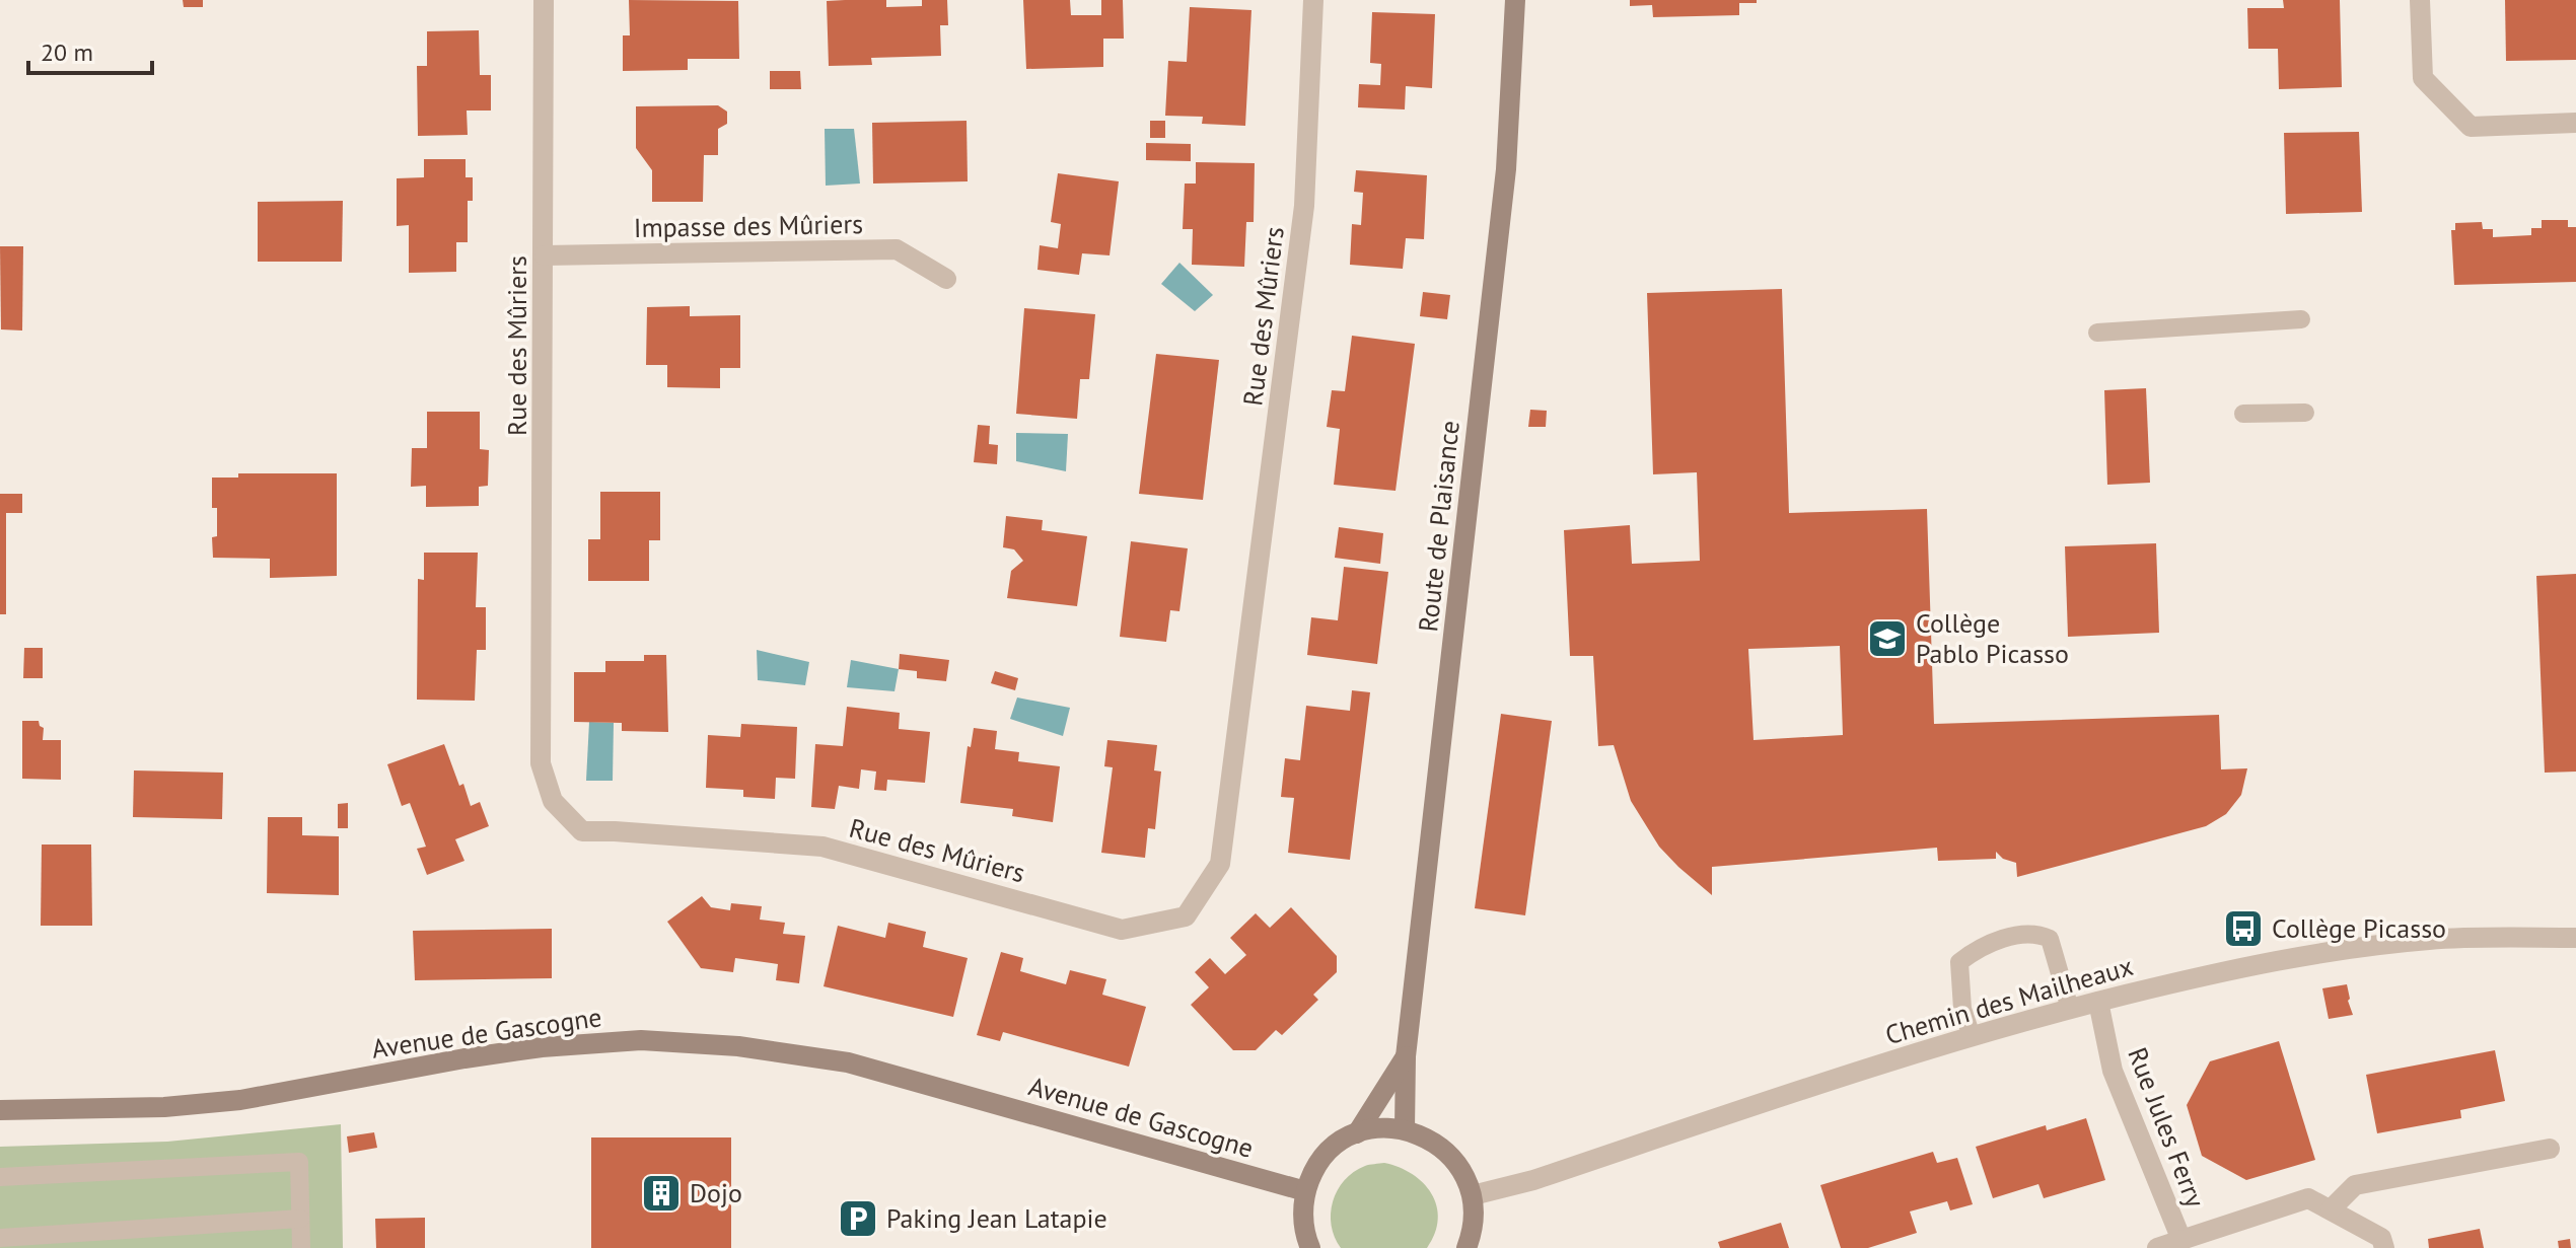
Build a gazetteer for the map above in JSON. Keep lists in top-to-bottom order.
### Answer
{
  "streets": {
    "main road": ["Route de Plaisance", "Avenue de Gascogne"],
    "street": [
      "Impasse des Mûriers",
      "Rue des Mûriers",
      "Chemin des Mailheaux",
      "Rue Jules Ferry"
    ]
  },
  "crossings": [
    ["Impasse des Mûriers", "Rue des Mûriers"],
    ["Chemin des Mailheaux", "Rue Jules Ferry"]
  ],
  "places": {
    "school or university": ["Collège Pablo Picasso"],
    "bus stop": ["Collège Picasso"],
    "building": ["Dojo"],
    "parking": ["Paking Jean Latapie"]
  },
  "scale_bar": "20 m"
}
